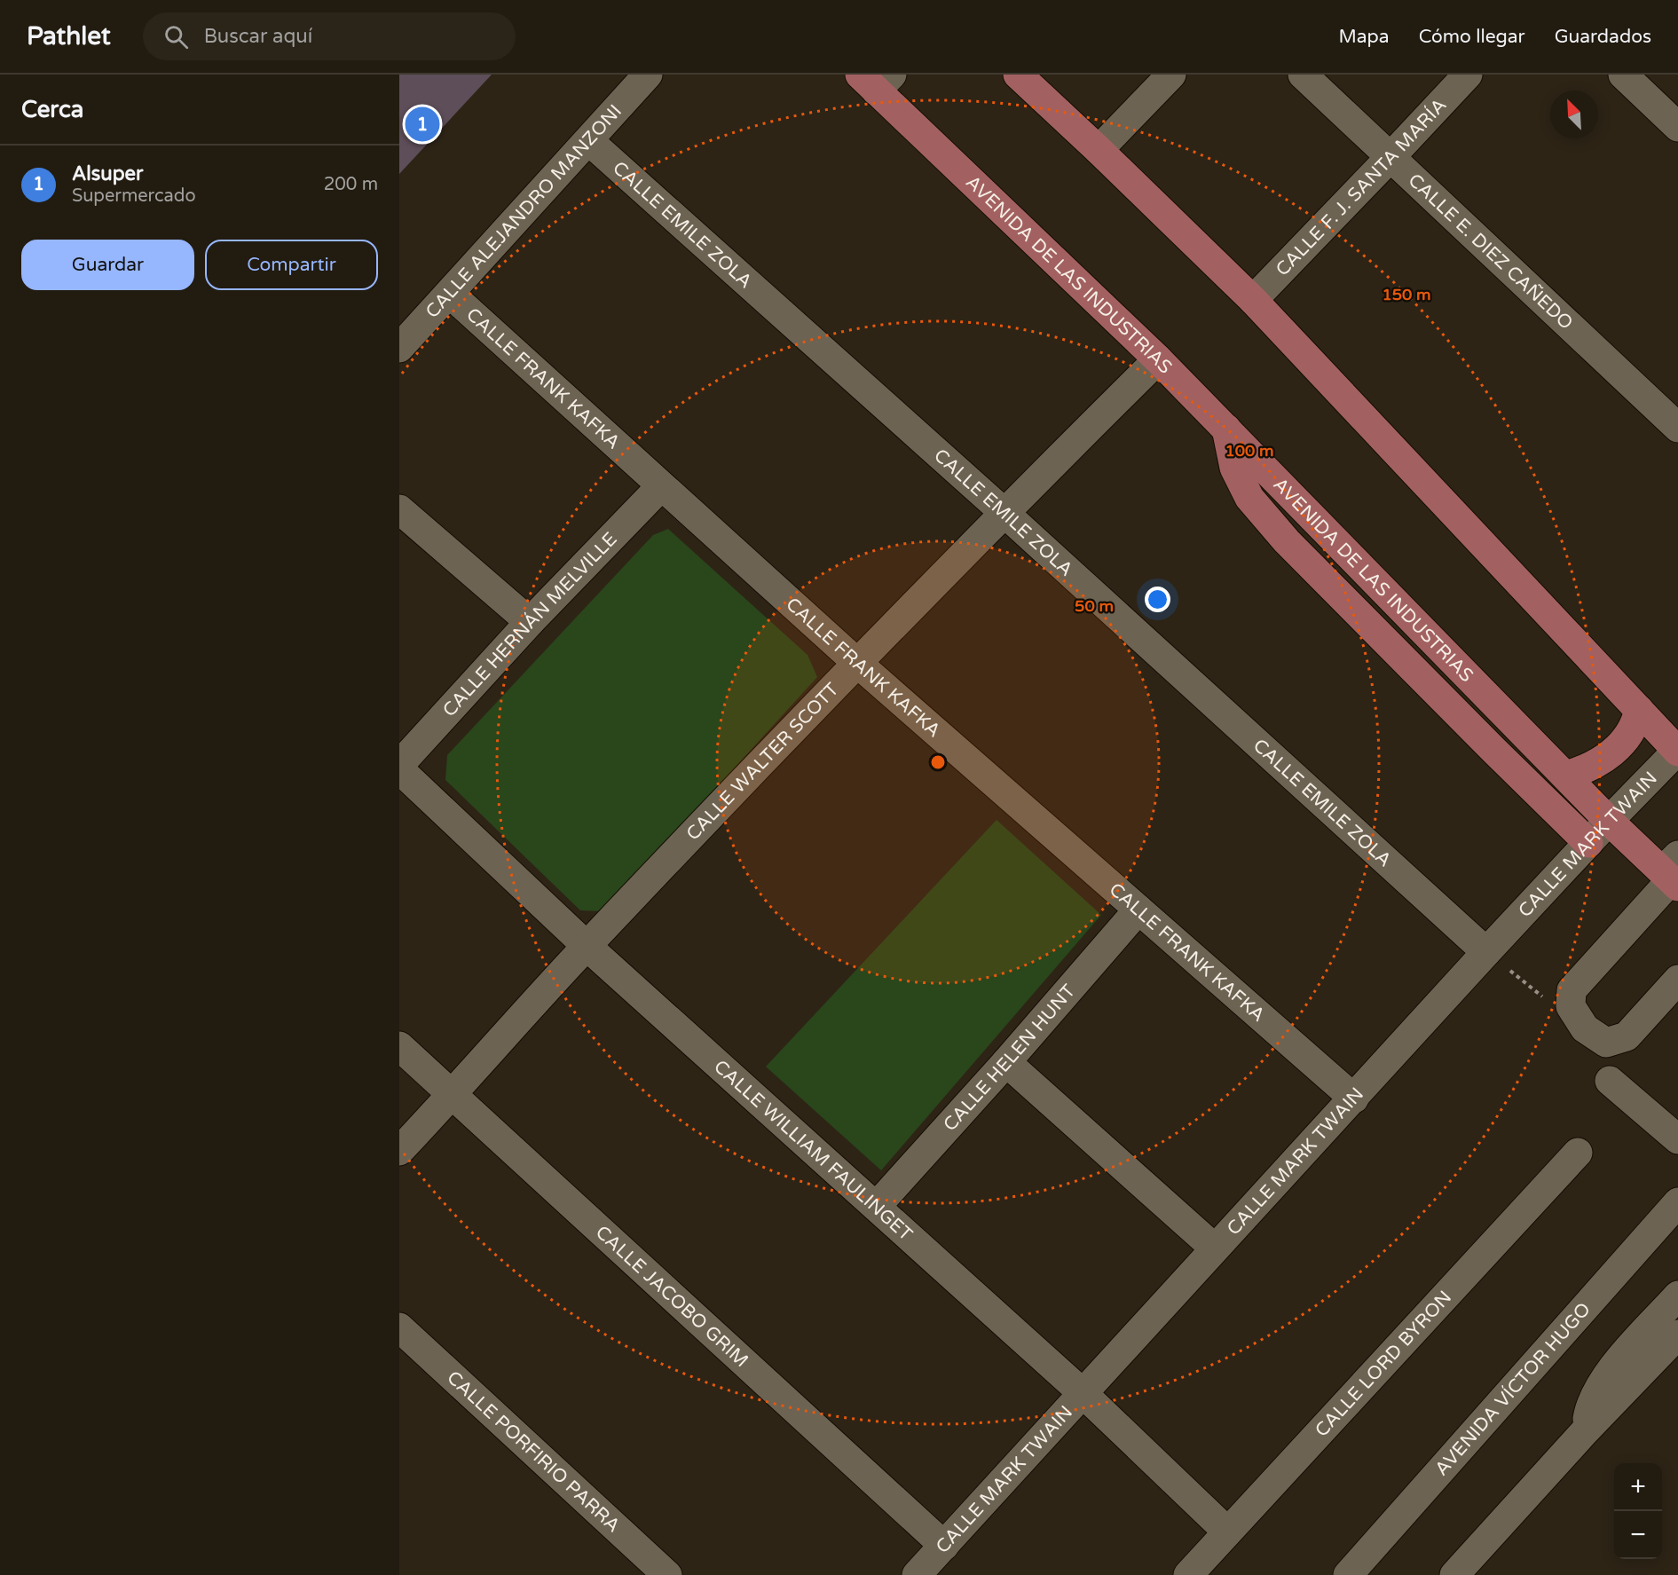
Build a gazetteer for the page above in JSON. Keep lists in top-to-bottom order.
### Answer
{
  "streets": {
    "main road": ["AVENIDA DE LAS INDUSTRIAS"],
    "street": [
      "CALLE F. J. SANTA MARÍA",
      "CALLE ALEJANDRO MANZONI",
      "CALLE EMILE ZOLA",
      "CALLE E. DIEZ CAÑEDO",
      "CALLE FRANK KAFKA",
      "CALLE HERNÁN MELVILLE",
      "CALLE WALTER SCOTT",
      "CALLE MARK TWAIN",
      "CALLE HELEN HUNT",
      "CALLE WILLIAM FAULINGET",
      "CALLE JACOBO GRIM",
      "CALLE LORD BYRON",
      "AVENIDA VÍCTOR HUGO",
      "CALLE PORFIRIO PARRA"
    ]
  },
  "crossings": [
    ["CALLE F. J. SANTA MARÍA", "CALLE E. DIEZ CAÑEDO"],
    ["CALLE ALEJANDRO MANZONI", "CALLE EMILE ZOLA"],
    ["CALLE ALEJANDRO MANZONI", "CALLE FRANK KAFKA"],
    ["CALLE EMILE ZOLA", "CALLE WALTER SCOTT"],
    ["CALLE EMILE ZOLA", "CALLE MARK TWAIN"],
    ["AVENIDA DE LAS INDUSTRIAS", "CALLE WALTER SCOTT"],
    ["AVENIDA DE LAS INDUSTRIAS", "CALLE MARK TWAIN"],
    ["CALLE FRANK KAFKA", "CALLE HERNÁN MELVILLE"],
    ["CALLE FRANK KAFKA", "CALLE WALTER SCOTT"],
    ["CALLE FRANK KAFKA", "CALLE MARK TWAIN"],
    ["CALLE FRANK KAFKA", "CALLE HELEN HUNT"],
    ["CALLE WALTER SCOTT", "CALLE WILLIAM FAULINGET"],
    ["CALLE WALTER SCOTT", "CALLE JACOBO GRIM"],
    ["CALLE MARK TWAIN", "CALLE WILLIAM FAULINGET"],
    ["CALLE MARK TWAIN", "CALLE JACOBO GRIM"],
    ["CALLE HELEN HUNT", "CALLE WILLIAM FAULINGET"],
    ["CALLE WILLIAM FAULINGET", "CALLE LORD BYRON"]
  ],
  "north": "top left",
  "page": {
    "header": "Pathlet",
    "search": "Buscar aquí",
    "nav": ["Mapa", "Cómo llegar", "Guardados"],
    "heading": "Cerca",
    "pins": "1",
    "list": [
      {
        "mark": "1",
        "name": "Alsuper",
        "note": "Supermercado",
        "value": "200 m"
      }
    ],
    "buttons": ["Guardar", "Compartir"],
    "map_buttons": ["+", "−"]
  },
  "rings": ["150 m", "100 m", "50 m"]
}
